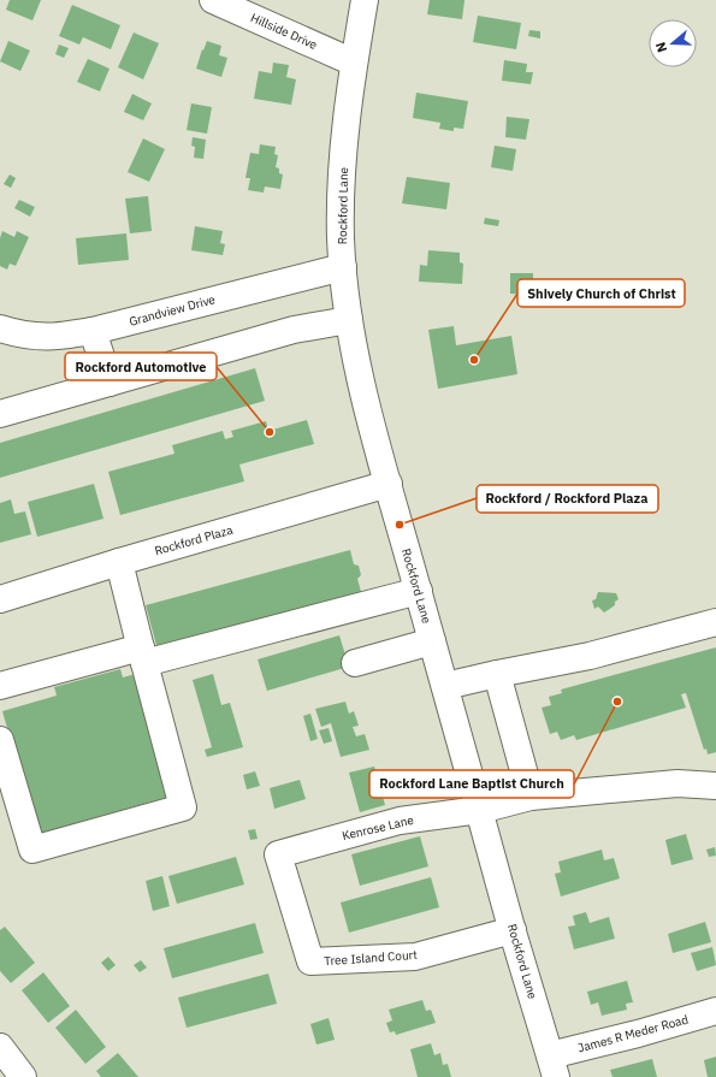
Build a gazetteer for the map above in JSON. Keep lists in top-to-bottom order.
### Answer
{
  "streets": {
    "street": [
      "Hillside Drive",
      "Rockford Lane",
      "Grandview Drive",
      "Rockford Plaza",
      "Kenrose Lane",
      "Tree Island Court",
      "James R Meder Road"
    ]
  },
  "crossings": [
    ["Hillside Drive", "Rockford Lane"],
    ["Rockford Lane", "Grandview Drive"],
    ["Rockford Lane", "Rockford Plaza"],
    ["Rockford Lane", "Kenrose Lane"],
    ["Rockford Lane", "Tree Island Court"],
    ["Rockford Lane", "James R Meder Road"],
    ["Kenrose Lane", "Tree Island Court"]
  ],
  "places": [
    "Shively Church of Christ",
    "Rockford Automotive",
    "Rockford / Rockford Plaza",
    "Rockford Lane Baptist Church"
  ],
  "north": "left"
}
